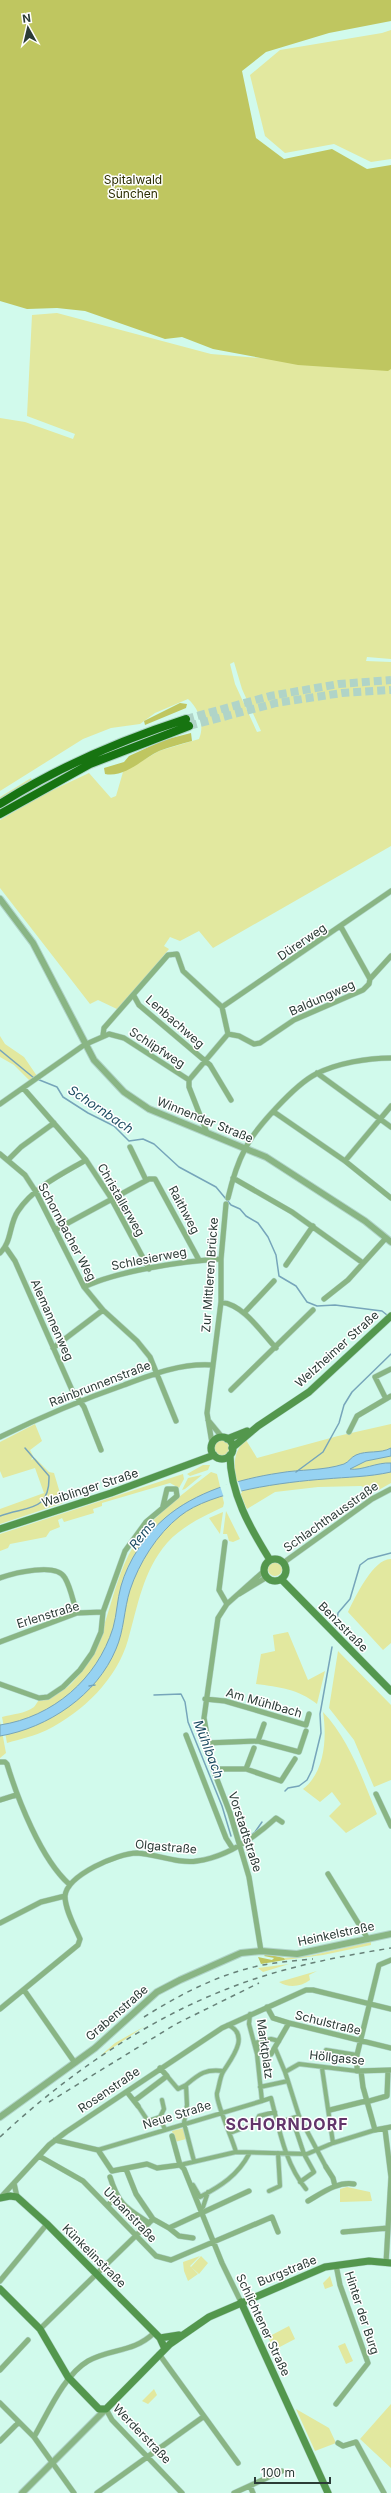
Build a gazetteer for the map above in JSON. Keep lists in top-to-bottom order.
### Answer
{
  "streets": {
    "main road": [
      "Welzheimer Straße",
      "Waiblinger Straße",
      "Benzstraße",
      "Künkelinstraße",
      "Burgstraße",
      "Schlichtener Straße",
      "Werderstraße"
    ],
    "street": [
      "Dürerweg",
      "Baldungweg",
      "Lenbachweg",
      "Schlipfweg",
      "Winnender Straße",
      "Christallerweg",
      "Raithweg",
      "Schornbacher Weg",
      "Schlesierweg",
      "Zur Mittleren Brücke",
      "Alemannenweg",
      "Rainbrunnenstraße",
      "Schlachthausstraße",
      "Erlenstraße",
      "Am Mühlbach",
      "Vorstadtstraße",
      "Olgastraße",
      "Heinkelstraße",
      "Grabenstraße",
      "Schulstraße",
      "Marktplatz",
      "Höllgasse",
      "Rosenstraße",
      "Neue Straße",
      "Urbanstraße",
      "Hinter der Burg"
    ]
  },
  "crossings": [
    ["Schlipfweg", "Winnender Straße"],
    ["Christallerweg", "Schlesierweg"],
    ["Raithweg", "Schlesierweg"],
    ["Schornbacher Weg", "Schlesierweg"],
    ["Schornbacher Weg", "Rainbrunnenstraße"],
    ["Schlesierweg", "Zur Mittleren Brücke"],
    ["Zur Mittleren Brücke", "Welzheimer Straße"],
    ["Zur Mittleren Brücke", "Rainbrunnenstraße"],
    ["Zur Mittleren Brücke", "Waiblinger Straße"],
    ["Alemannenweg", "Rainbrunnenstraße"],
    ["Welzheimer Straße", "Waiblinger Straße"],
    ["Schlachthausstraße", "Benzstraße"],
    ["Schlachthausstraße", "Vorstadtstraße"],
    ["Benzstraße", "Vorstadtstraße"],
    ["Am Mühlbach", "Vorstadtstraße"],
    ["Vorstadtstraße", "Olgastraße"],
    ["Vorstadtstraße", "Heinkelstraße"],
    ["Vorstadtstraße", "Grabenstraße"],
    ["Heinkelstraße", "Grabenstraße"],
    ["Schulstraße", "Rosenstraße"],
    ["Marktplatz", "Höllgasse"],
    ["Marktplatz", "Rosenstraße"],
    ["Marktplatz", "Neue Straße"],
    ["Rosenstraße", "Urbanstraße"],
    ["Urbanstraße", "Schlichtener Straße"],
    ["Künkelinstraße", "Burgstraße"],
    ["Burgstraße", "Hinter der Burg"],
    ["Burgstraße", "Schlichtener Straße"],
    ["Burgstraße", "Werderstraße"]
  ],
  "districts": ["SCHORNDORF"],
  "water": ["Schornbach", "Rems", "Mühlbach"],
  "parks": ["Spitalwald Sünchen"],
  "scale_bar": "100 m",
  "north": "top"
}
